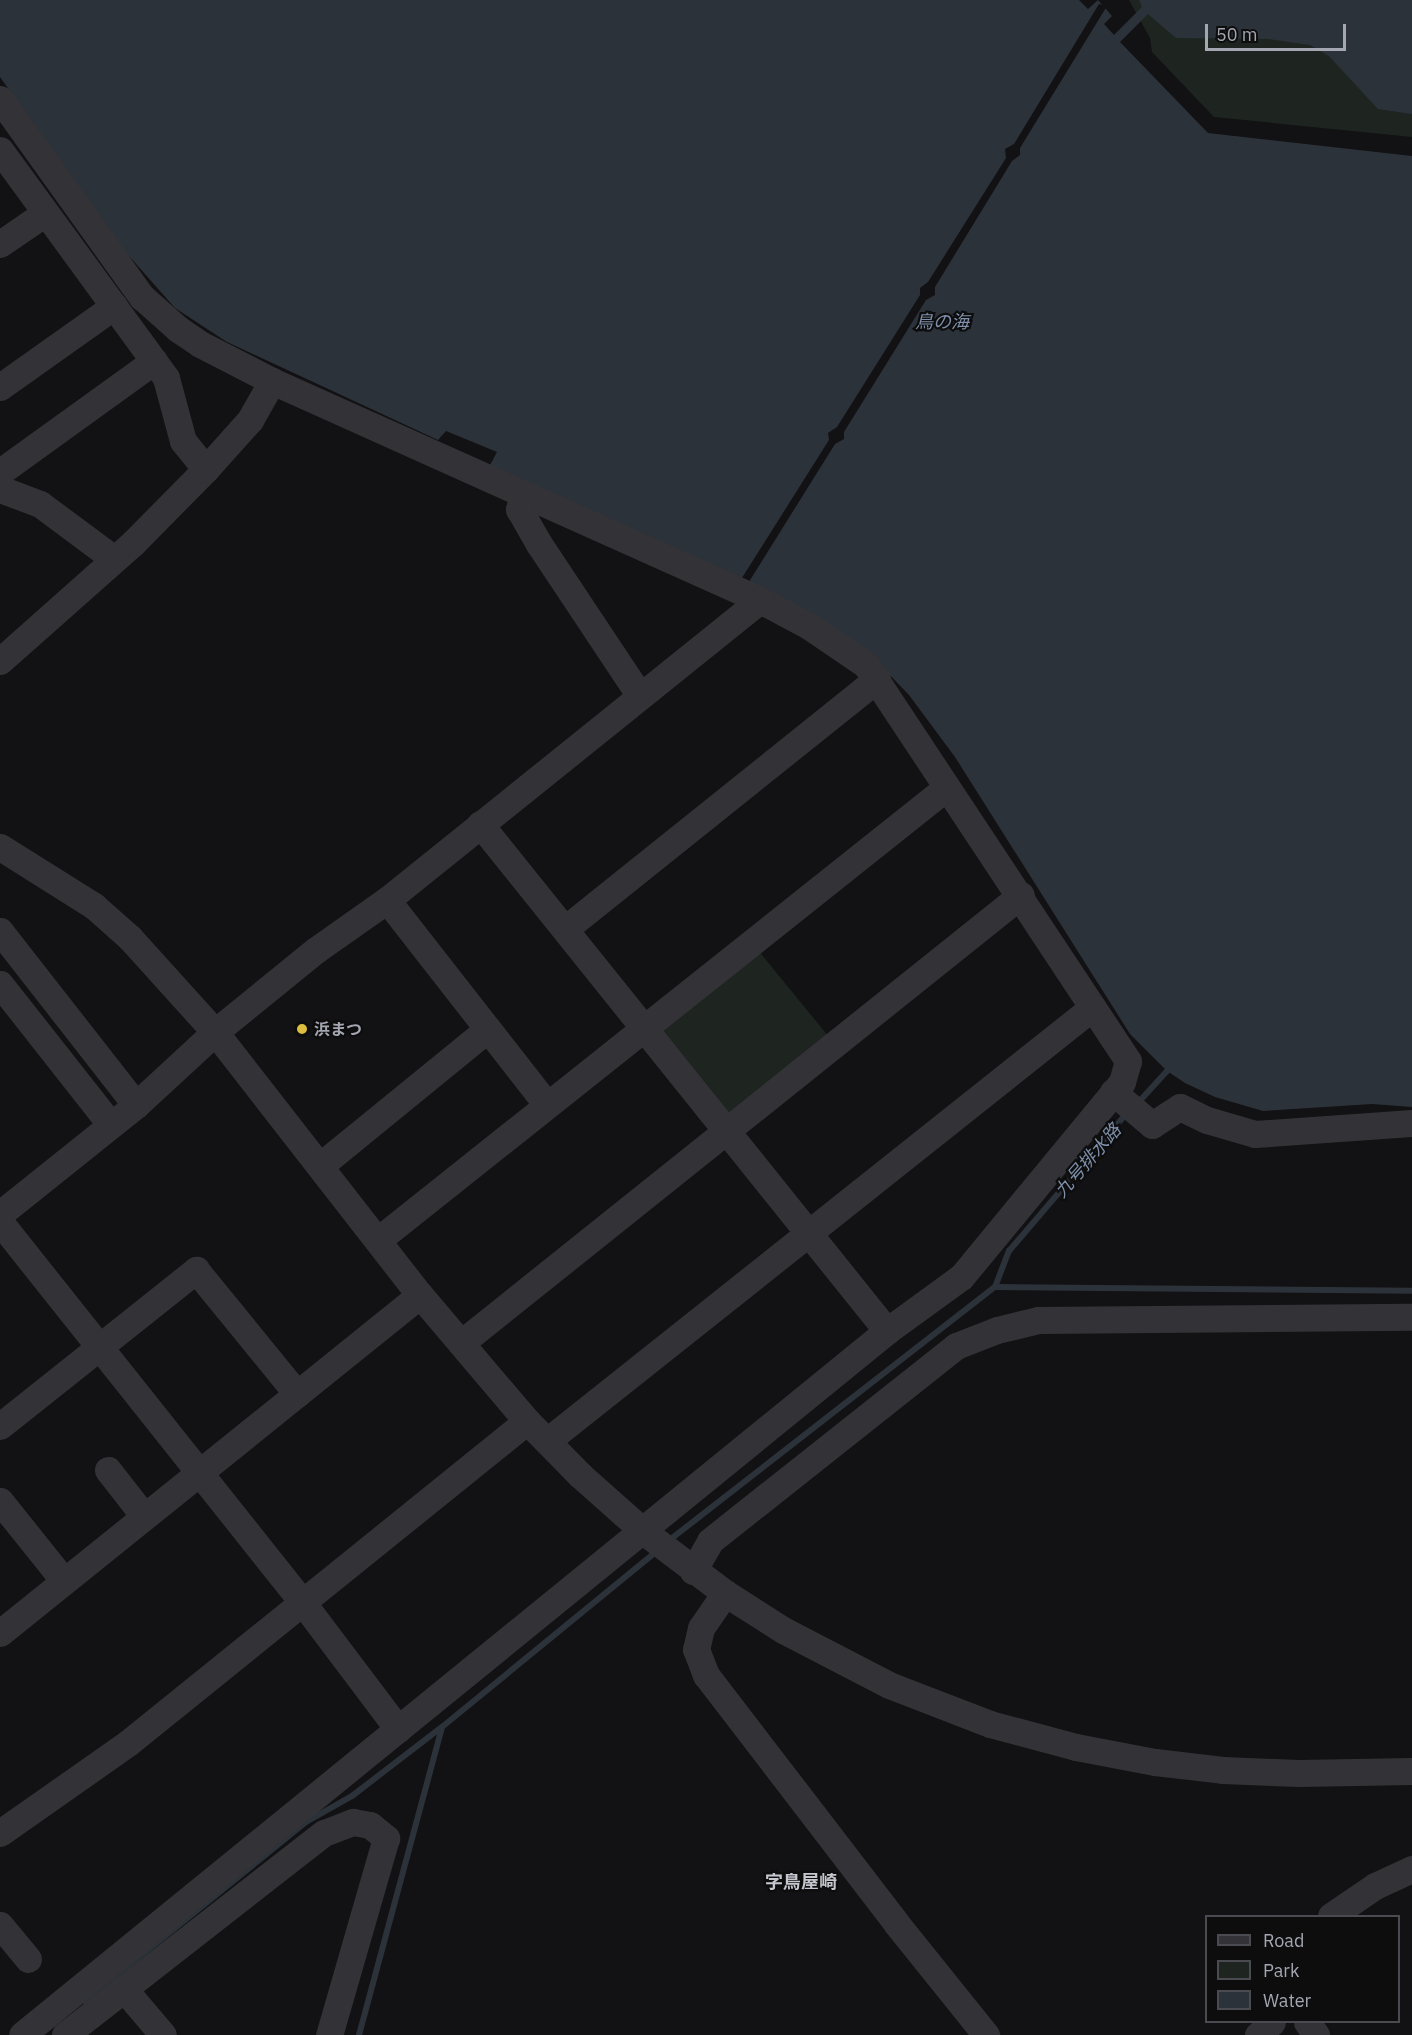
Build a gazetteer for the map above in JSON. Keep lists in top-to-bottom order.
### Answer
{
  "districts": ["字鳥屋崎"],
  "water": ["鳥の海", "九号排水路"],
  "places": ["浜まつ"],
  "legend": ["Road", "Park", "Water"],
  "scale_bar": "50 m"
}
